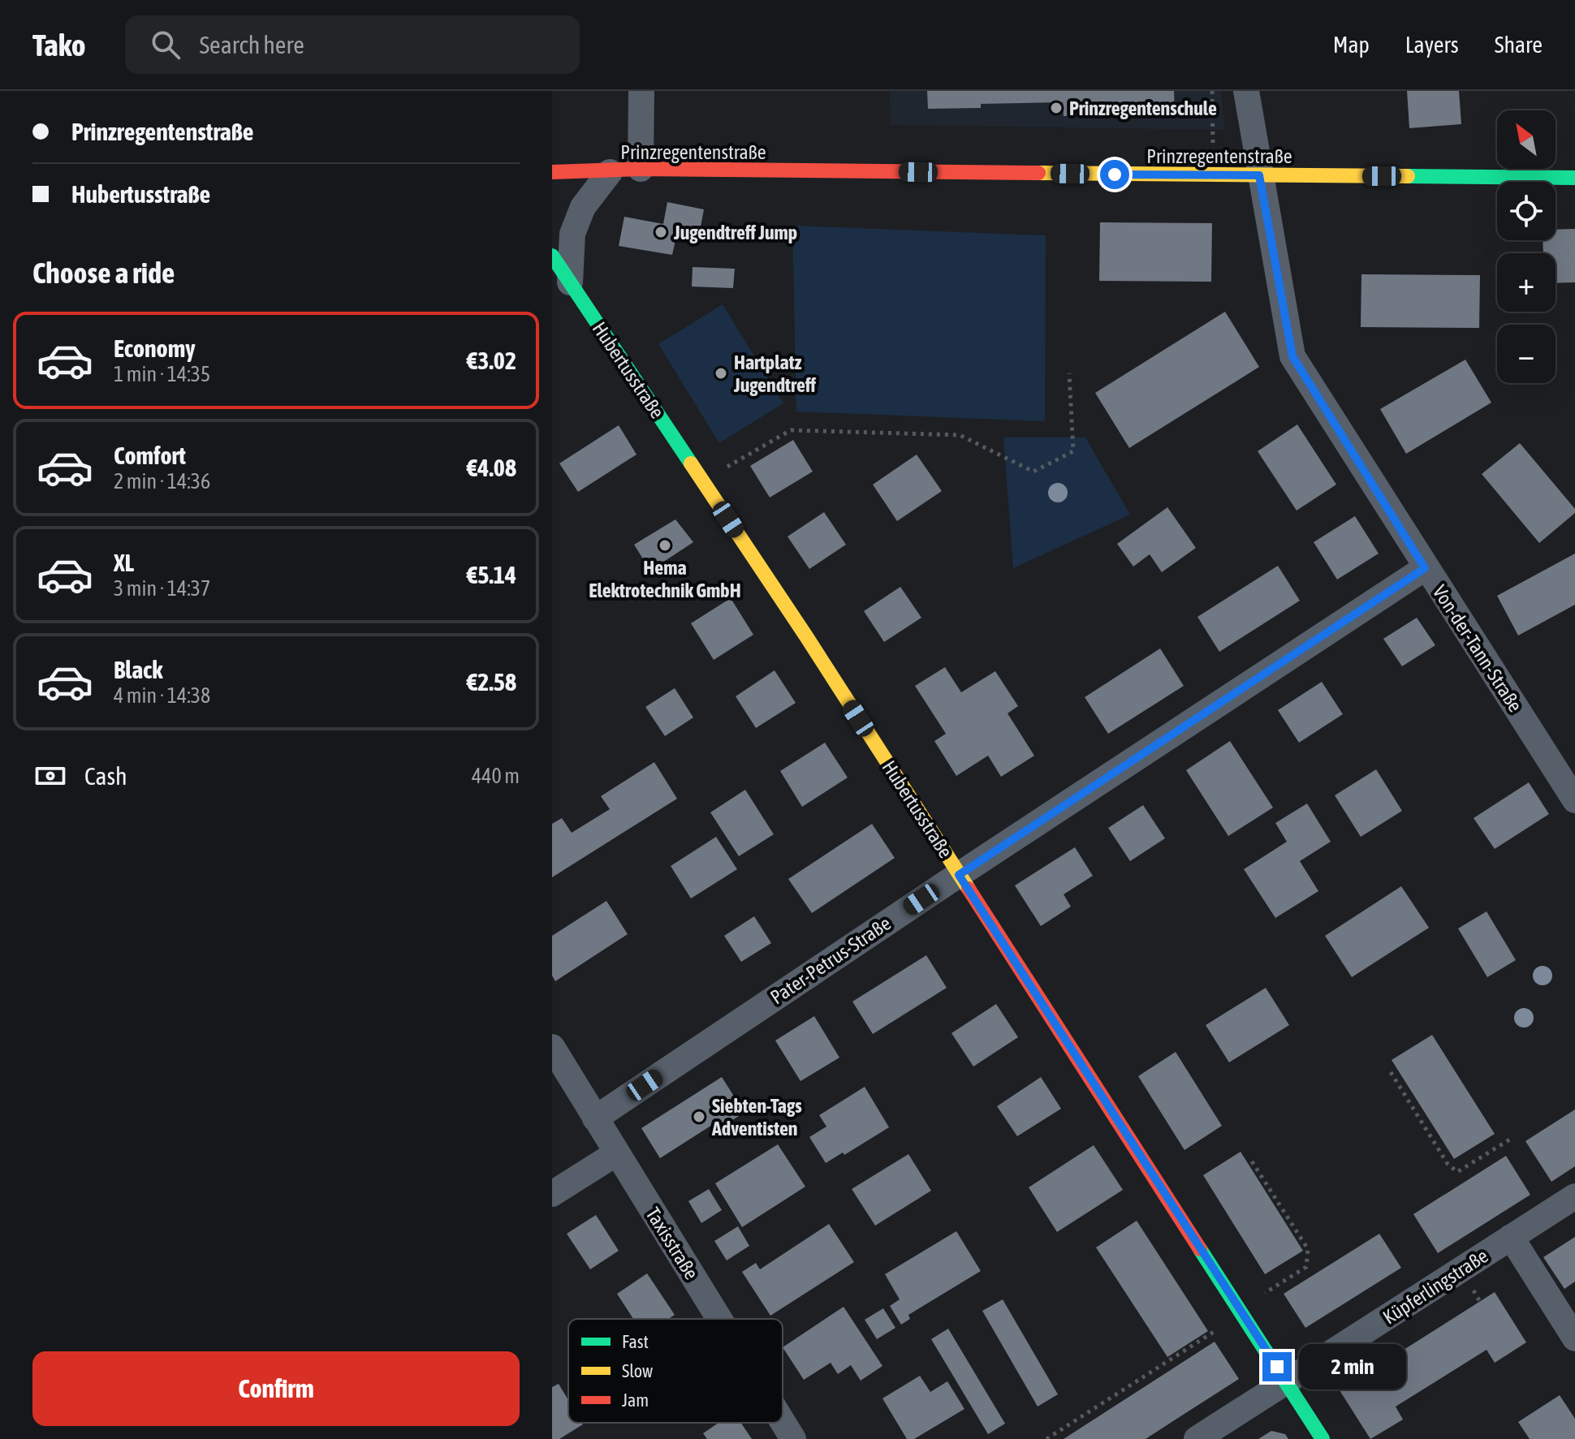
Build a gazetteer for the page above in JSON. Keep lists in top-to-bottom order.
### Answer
{
  "streets": {
    "main road": ["Prinzregentenstraße", "Hubertusstraße"],
    "street": [
      "Von-der-Tann-Straße",
      "Pater-Petrus-Straße",
      "Taxisstraße",
      "Küpferlingstraße"
    ]
  },
  "crossings": [
    ["Prinzregentenstraße", "Von-der-Tann-Straße"],
    ["Hubertusstraße", "Pater-Petrus-Straße"],
    ["Hubertusstraße", "Küpferlingstraße"],
    ["Von-der-Tann-Straße", "Pater-Petrus-Straße"],
    ["Pater-Petrus-Straße", "Taxisstraße"]
  ],
  "places": [
    "Prinzregentenschule",
    "Jugendtreff Jump",
    "Hartplatz Jugendtreff",
    "Hema Elektrotechnik GmbH",
    "Siebten-Tags Adventisten"
  ],
  "legend": ["Fast", "Slow", "Jam"],
  "north": "top left",
  "page": {
    "header": "Tako",
    "search": "Search here",
    "nav": ["Map", "Layers", "Share"],
    "banner": ["Prinzregentenstraße", "Hubertusstraße"],
    "map_buttons": ["+", "−"],
    "heading": "Choose a ride",
    "list": [
      {
        "name": "Economy",
        "note": "1 min · 14:35",
        "value": "€3.02"
      },
      {
        "name": "Comfort",
        "note": "2 min · 14:36",
        "value": "€4.08"
      },
      {
        "name": "XL",
        "note": "3 min · 14:37",
        "value": "€5.14"
      },
      {
        "name": "Black",
        "note": "4 min · 14:38",
        "value": "€2.58"
      }
    ],
    "pay": ["Cash", "440 m"],
    "buttons": "Confirm",
    "bubble": "2 min"
  }
}
